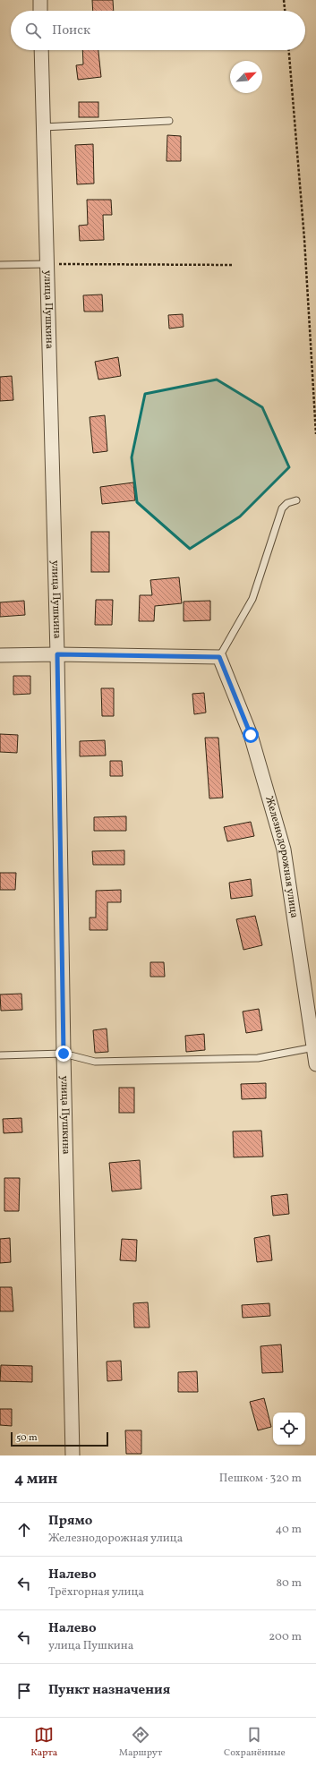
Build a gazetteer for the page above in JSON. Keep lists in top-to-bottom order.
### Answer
{
  "streets": {
    "street": ["улица Пушкина", "Железнодорожная улица"]
  },
  "scale_bar": "50 m",
  "north": "top right",
  "page": {
    "search": "Поиск",
    "scale": "50 m",
    "heading": ["4 мин", "Пешком · 320 m"],
    "list": [
      ["Прямо", "Железнодорожная улица", "40 m"],
      ["Налево", "Трёхгорная улица", "80 m"],
      ["Налево", "улица Пушкина", "200 m"],
      "Пункт назначения"
    ],
    "nav": ["Карта", "Маршрут", "Сохранённые"]
  }
}
